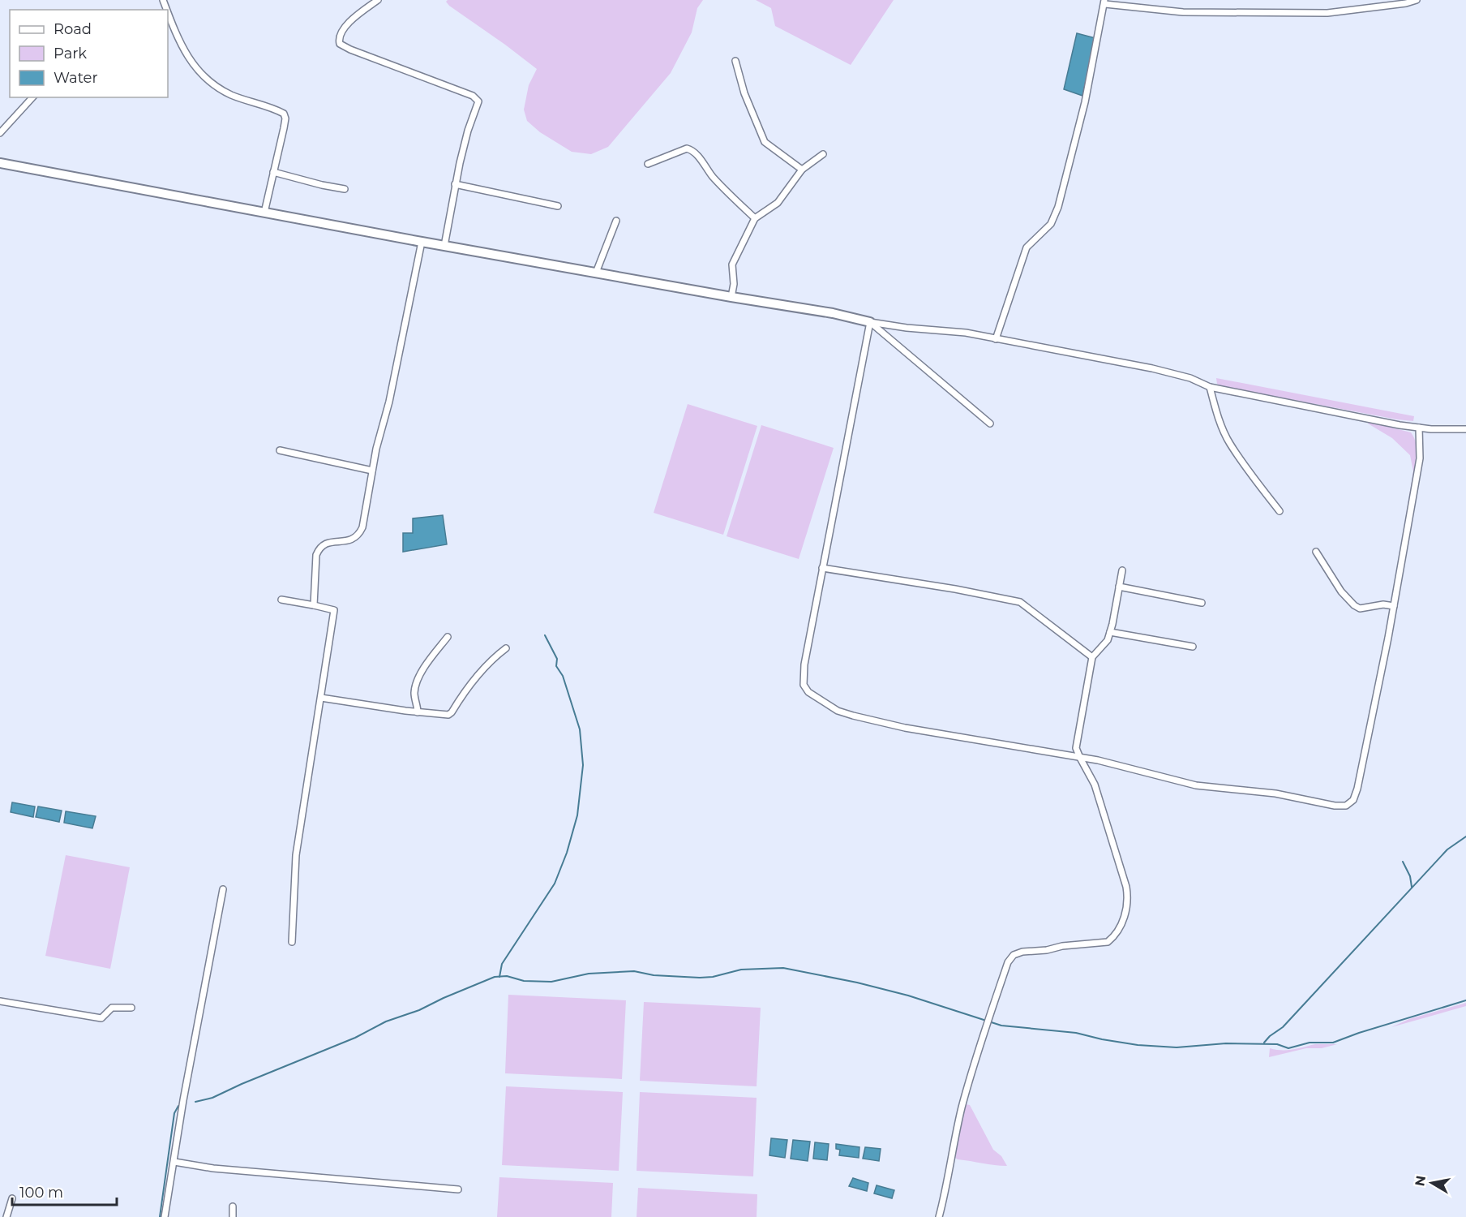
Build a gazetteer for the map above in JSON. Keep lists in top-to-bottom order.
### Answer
{
  "legend": ["Road", "Park", "Water"],
  "scale_bar": "100 m",
  "north": "left"
}
